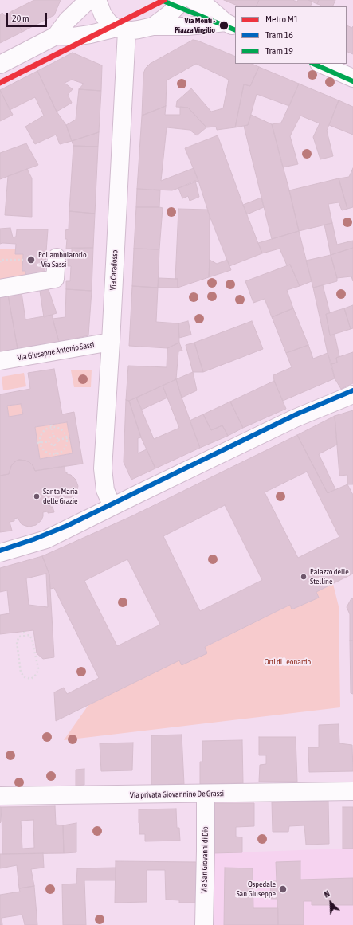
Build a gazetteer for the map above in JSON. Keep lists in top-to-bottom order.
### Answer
{
  "streets": {
    "street": [
      "Via Caradosso",
      "Via Giuseppe Antonio Sassi",
      "Via privata Giovannino De Grassi",
      "Via San Giovanni di Dio"
    ]
  },
  "crossings": [
    ["Via Caradosso", "Via Giuseppe Antonio Sassi"],
    ["Via privata Giovannino De Grassi", "Via San Giovanni di Dio"]
  ],
  "parks": ["Orti di Leonardo"],
  "places": [
    "Via Monti - Piazza Virgilio",
    "Poliambulatorio - Via Sassi",
    "Santa Maria delle Grazie",
    "Palazzo delle Stelline",
    "Ospedale San Giuseppe"
  ],
  "lines": ["metro line M1", "tram line 19", "tram line 16"],
  "legend": ["Metro M1", "Tram 16", "Tram 19"],
  "scale_bar": "20 m",
  "north": "top left"
}
